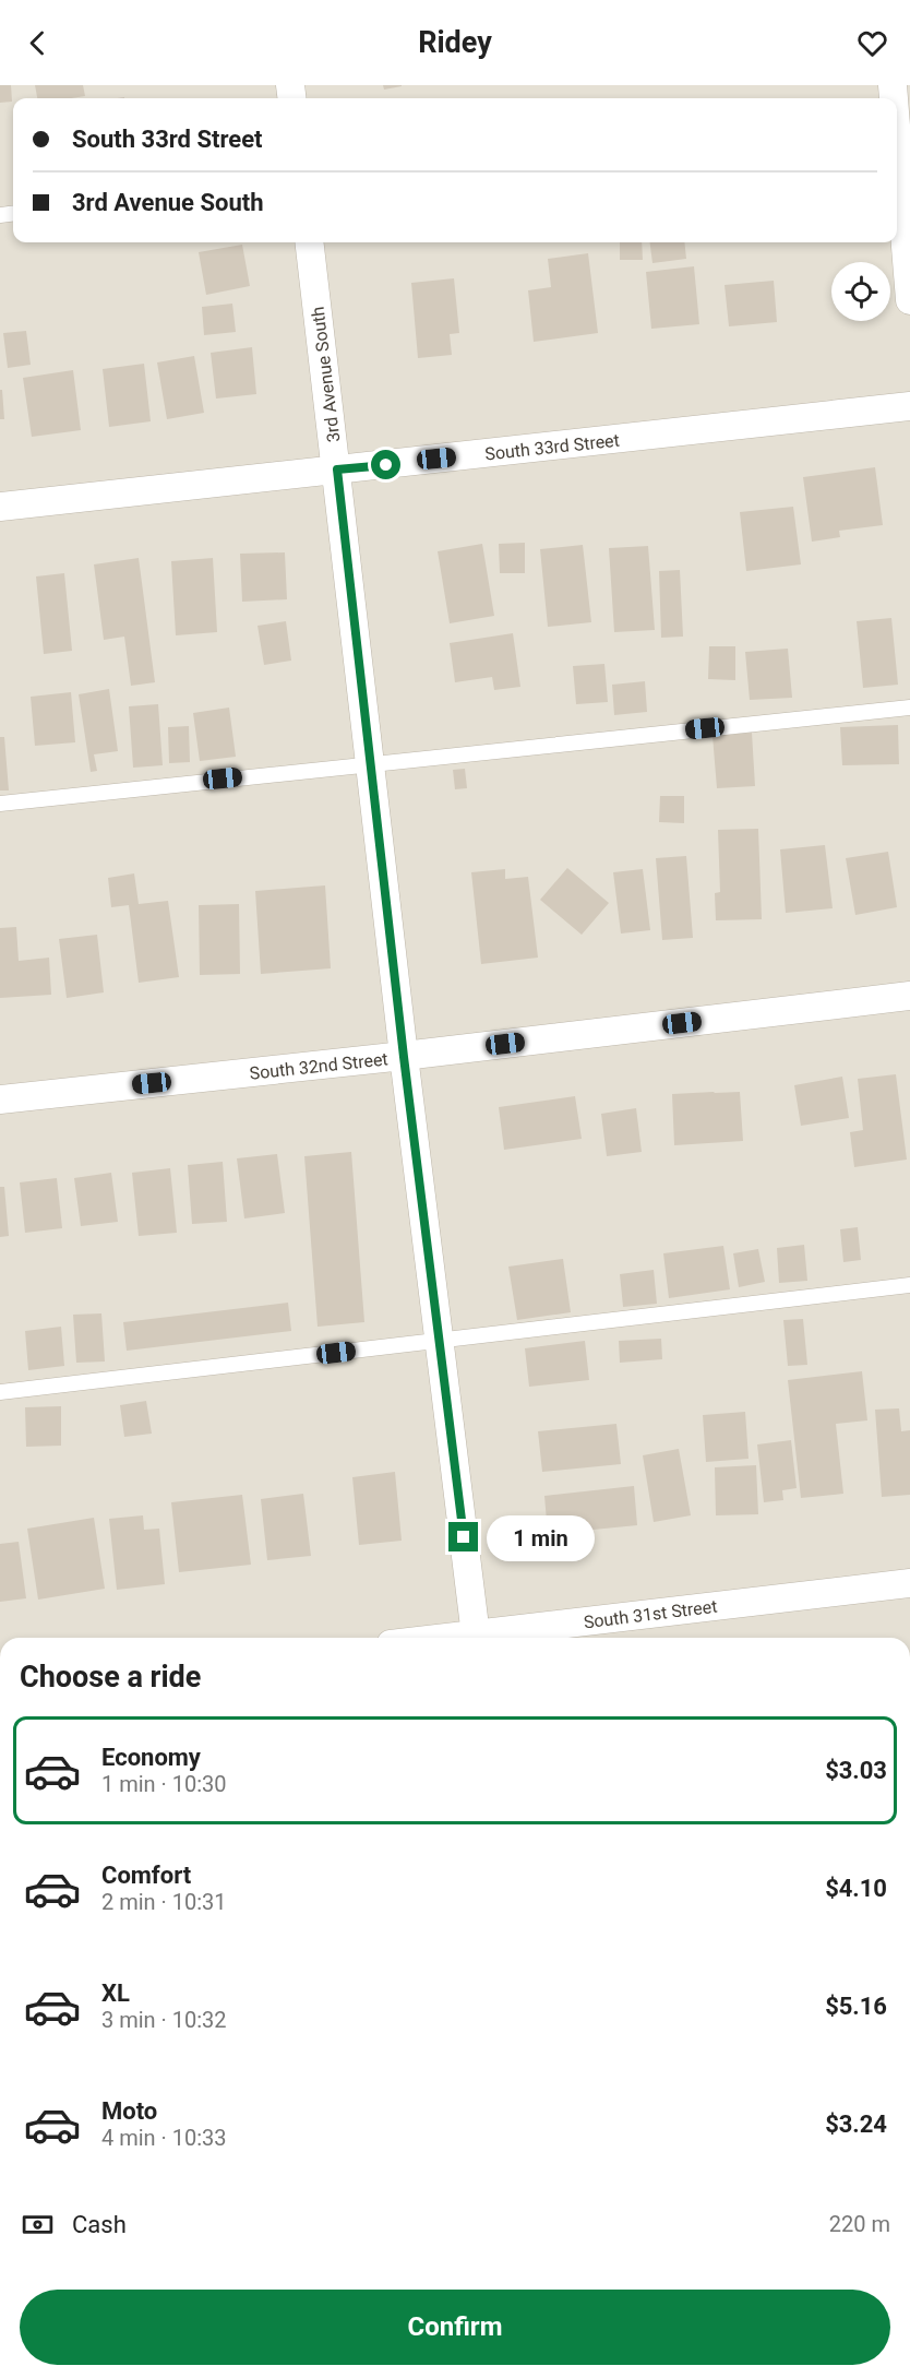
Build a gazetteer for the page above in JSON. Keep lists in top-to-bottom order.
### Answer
{
  "streets": {
    "street": [
      "3rd Avenue South",
      "South 33rd Street",
      "South 32nd Street",
      "South 31st Street"
    ]
  },
  "crossings": [
    ["3rd Avenue South", "South 33rd Street"],
    ["3rd Avenue South", "South 32nd Street"]
  ],
  "page": {
    "header": "Ridey",
    "banner": ["South 33rd Street", "3rd Avenue South"],
    "bubble": "1 min",
    "heading": "Choose a ride",
    "list": [
      {
        "name": "Economy",
        "note": "1 min · 10:30",
        "value": "$3.03"
      },
      {
        "name": "Comfort",
        "note": "2 min · 10:31",
        "value": "$4.10"
      },
      {
        "name": "XL",
        "note": "3 min · 10:32",
        "value": "$5.16"
      },
      {
        "name": "Moto",
        "note": "4 min · 10:33",
        "value": "$3.24"
      }
    ],
    "pay": ["Cash", "220 m"],
    "buttons": "Confirm"
  }
}
